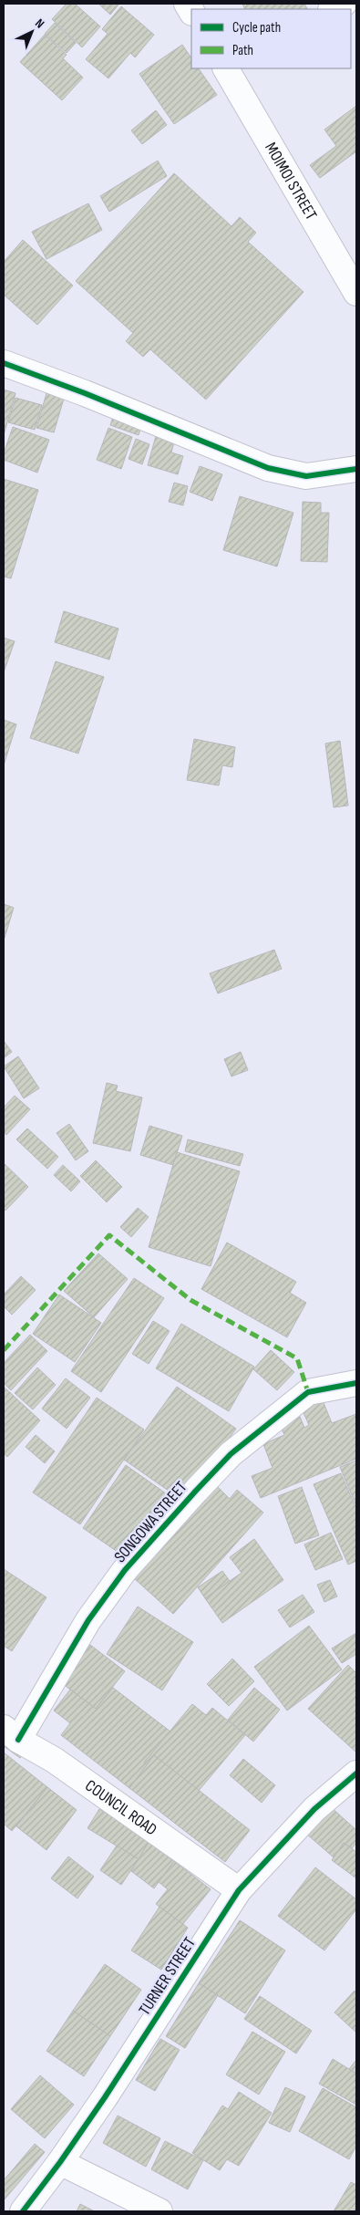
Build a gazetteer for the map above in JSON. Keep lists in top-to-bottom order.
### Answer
{
  "streets": {
    "street": [
      "MOIMOI STREET",
      "SONGOWA STREET",
      "COUNCIL ROAD",
      "TURNER STREET"
    ]
  },
  "crossings": [
    ["SONGOWA STREET", "COUNCIL ROAD"],
    ["COUNCIL ROAD", "TURNER STREET"]
  ],
  "legend": ["Cycle path", "Path"],
  "north": "top right"
}
